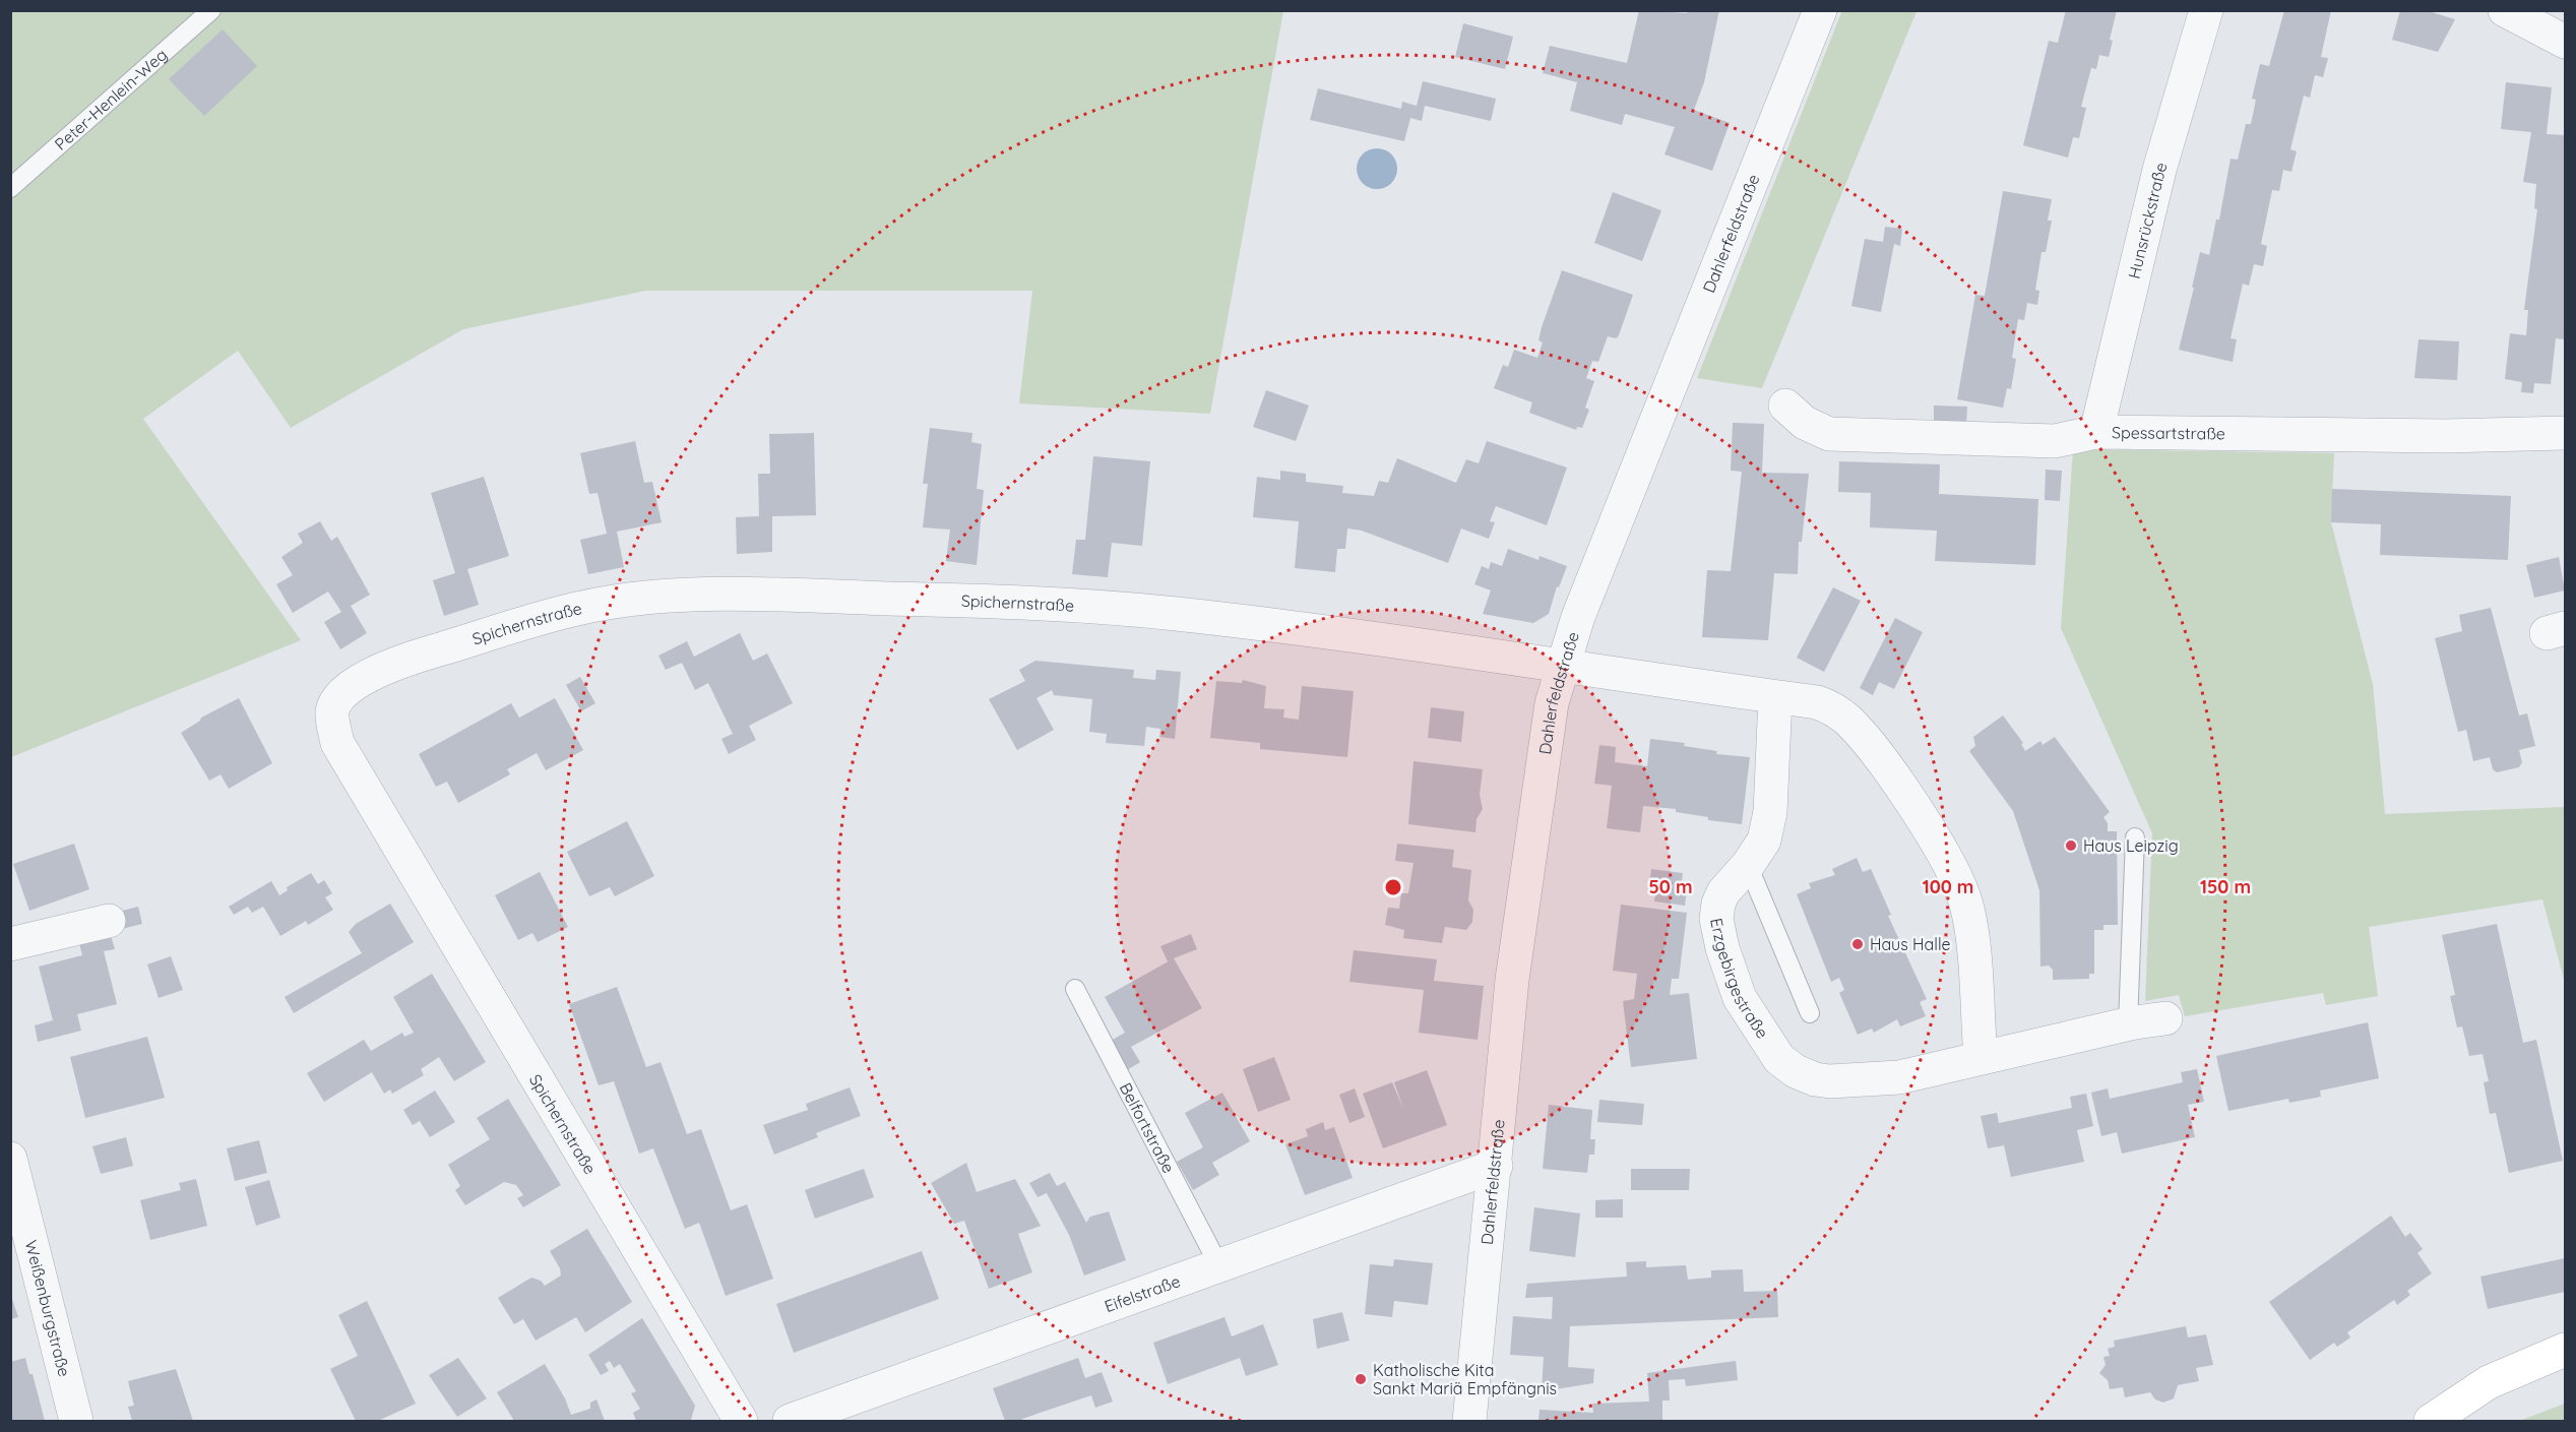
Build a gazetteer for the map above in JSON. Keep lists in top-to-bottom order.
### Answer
{
  "streets": {
    "street": [
      "Hunsrückstraße",
      "Dahlerfeldstraße",
      "Spessartstraße",
      "Spichernstraße",
      "Erzgebirgestraße",
      "Eifelstraße",
      "Weißenburgstraße"
    ],
    "lane": ["Peter-Henlein-Weg", "Belfortstraße"]
  },
  "crossings": [
    ["Hunsrückstraße", "Spessartstraße"],
    ["Dahlerfeldstraße", "Spichernstraße"],
    ["Dahlerfeldstraße", "Eifelstraße"],
    ["Belfortstraße", "Eifelstraße"]
  ],
  "places": ["Haus Leipzig", "Haus Halle", "Katholische Kita Sankt Mariä Empfängnis"],
  "rings": ["50 m", "100 m", "150 m"]
}
